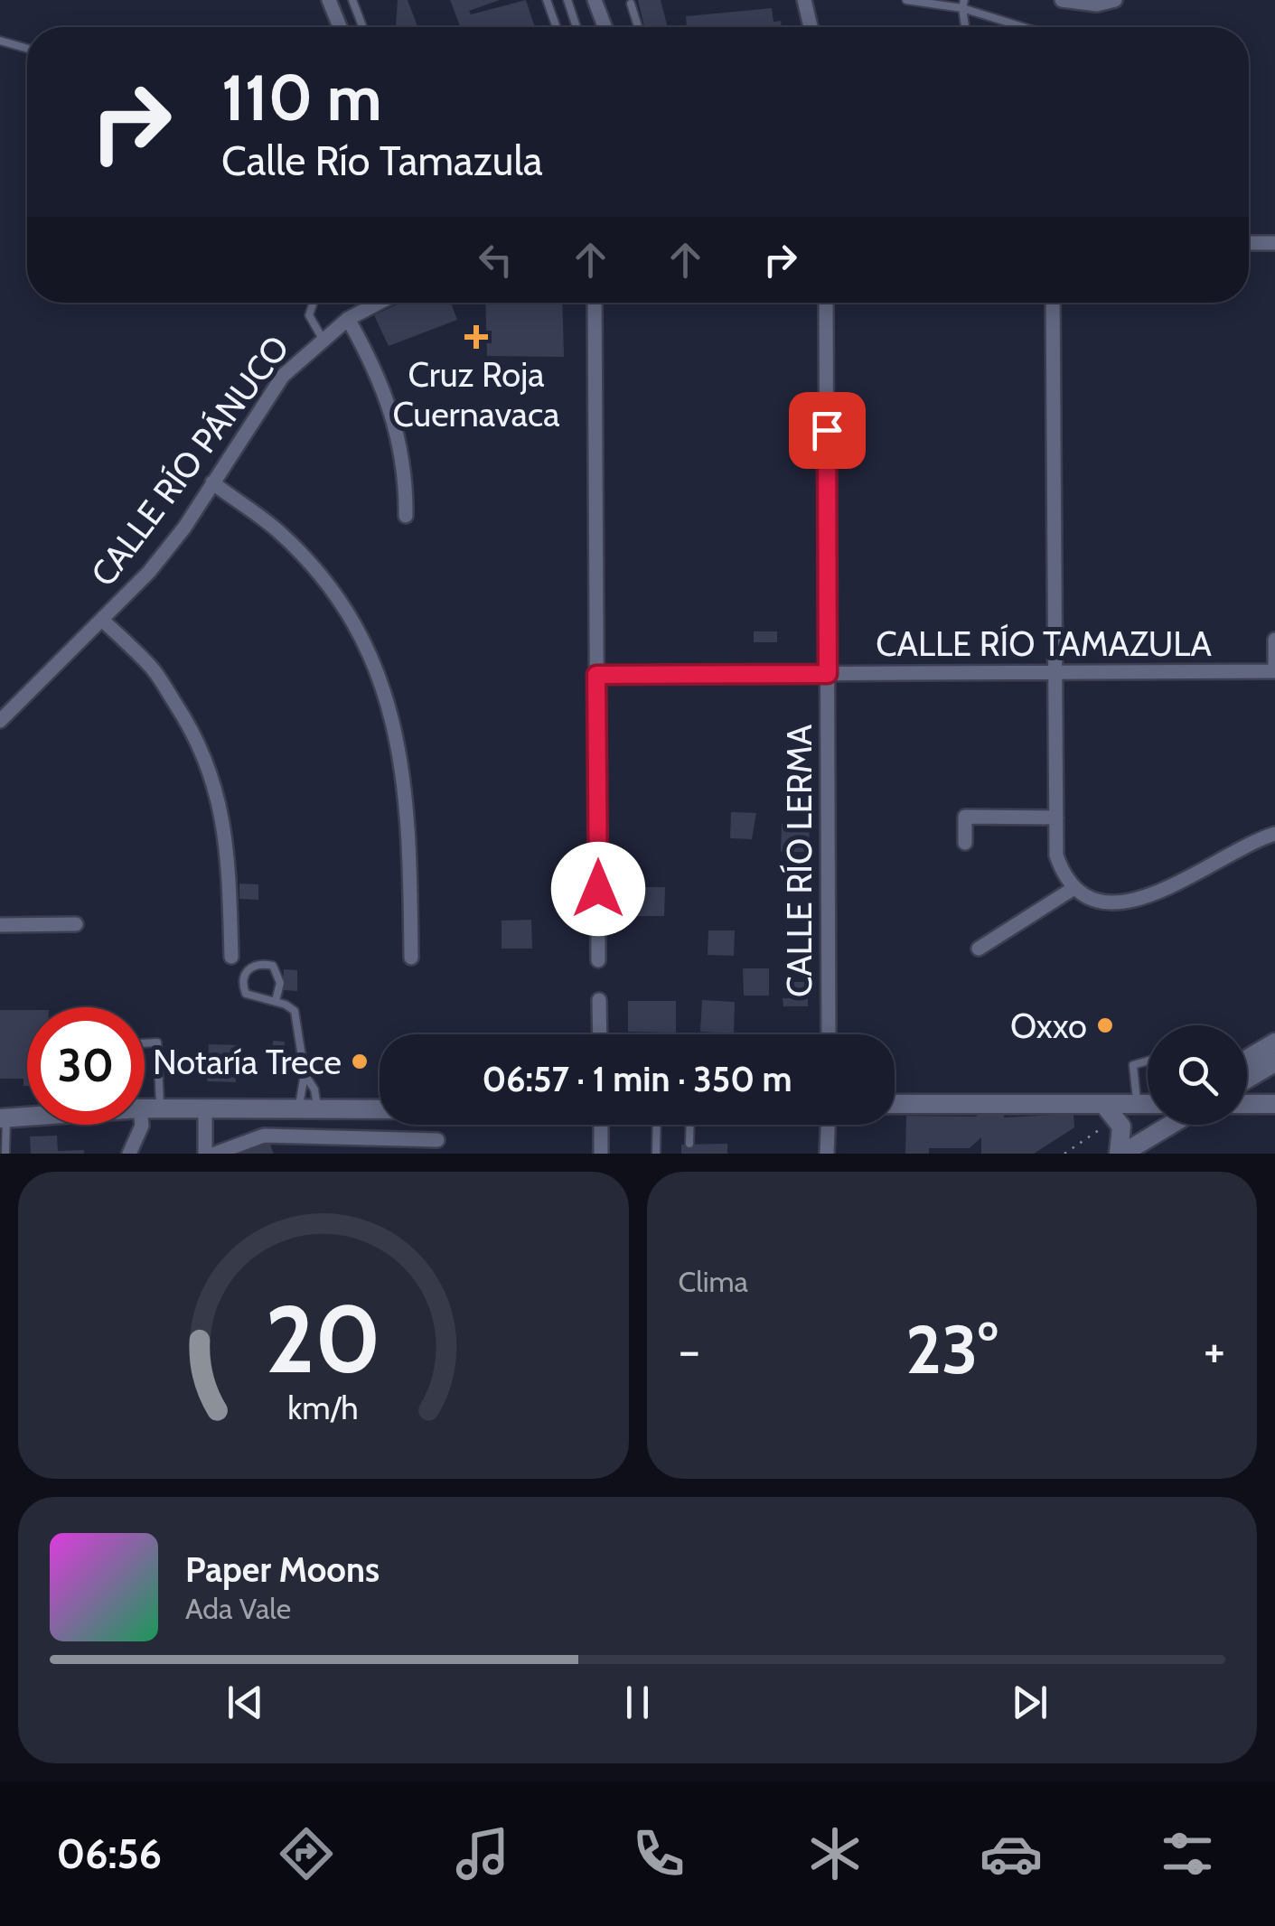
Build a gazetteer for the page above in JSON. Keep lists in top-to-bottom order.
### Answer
{
  "streets": {
    "street": ["CALLE RÍO PÁNUCO", "CALLE RÍO TAMAZULA", "CALLE RÍO LERMA"]
  },
  "crossings": [
    ["CALLE RÍO TAMAZULA", "CALLE RÍO LERMA"]
  ],
  "places": {
    "health": ["Cruz Roja Cuernavaca"],
    "other": ["Oxxo", "Notaría Trece"]
  },
  "page": {
    "turn": ["110 m", "Calle Río Tamazula"],
    "limit": "30",
    "trip": "06:57 · 1 min · 350 m",
    "tile": "Clima",
    "heat": ["−", "23°", "+"],
    "song": ["Paper Moons", "Ada Vale"],
    "tabs": "06:56",
    "gauge": ["20", "km/h"]
  }
}
